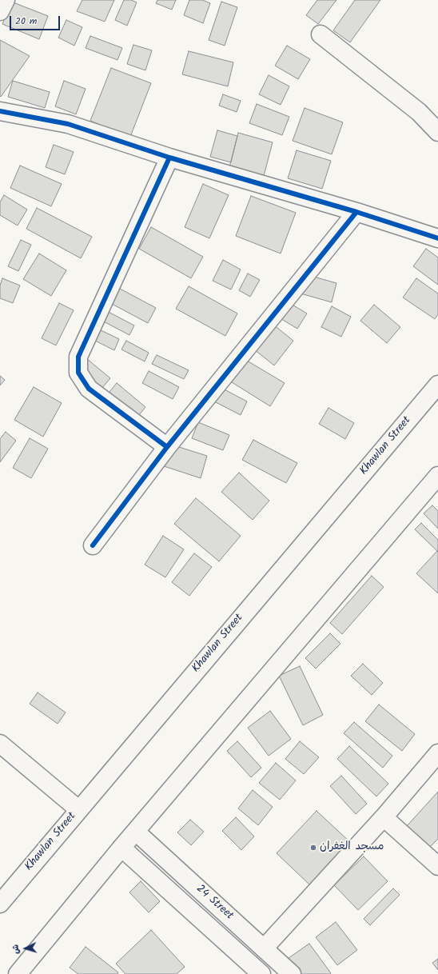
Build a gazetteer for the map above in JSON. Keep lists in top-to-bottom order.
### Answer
{
  "streets": {
    "street": ["Khawlan Street", "24 Street"]
  },
  "places": ["مسجد الغفران"],
  "scale_bar": "20 m",
  "north": "left"
}
